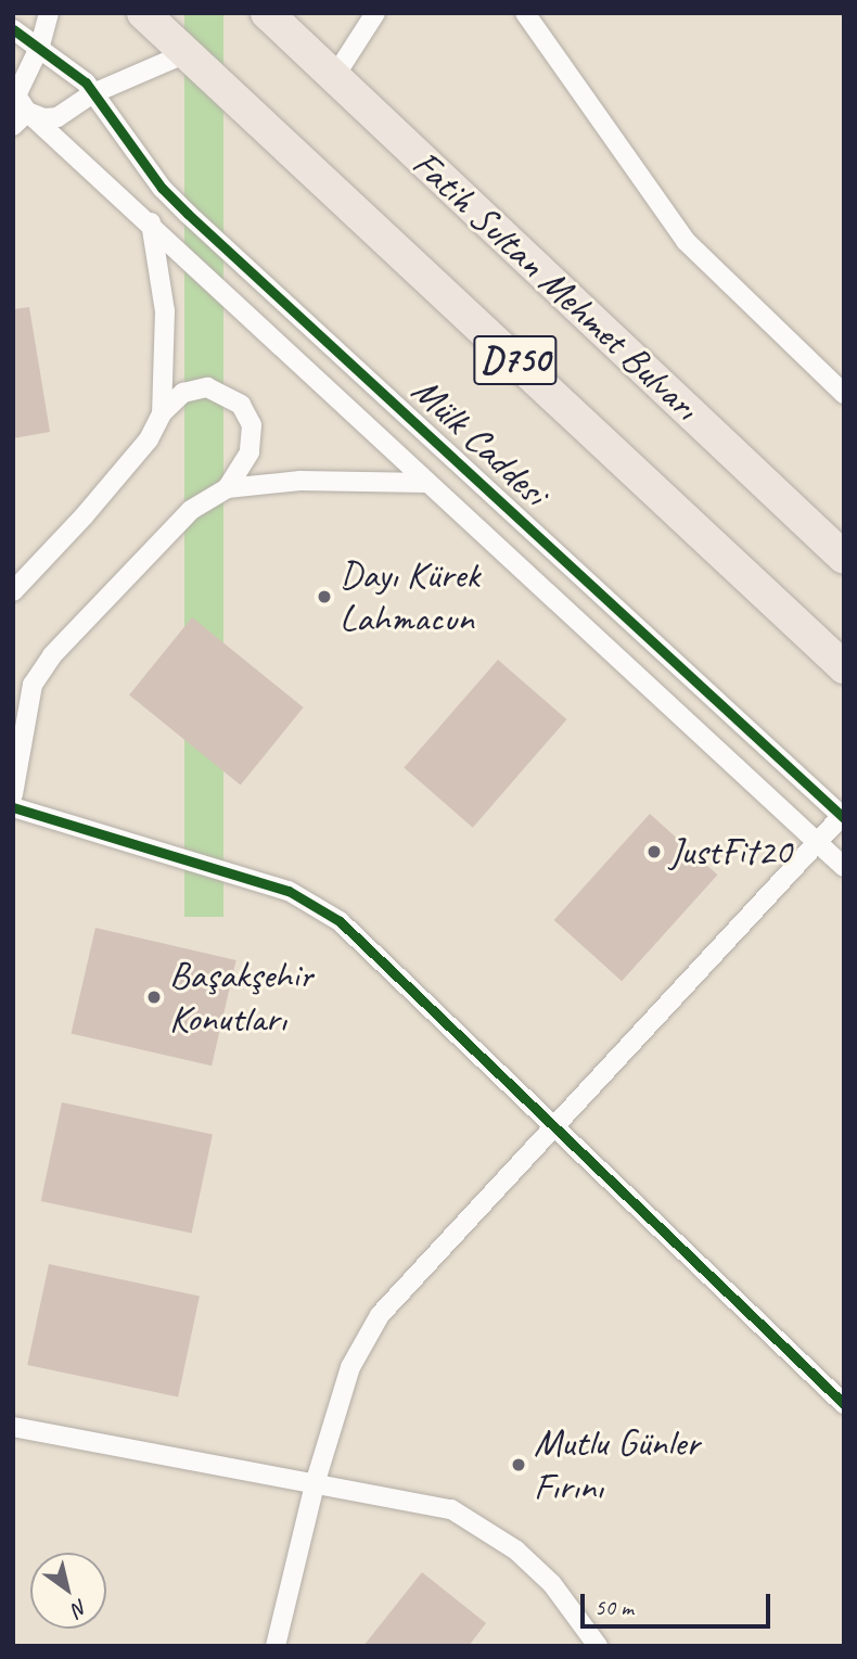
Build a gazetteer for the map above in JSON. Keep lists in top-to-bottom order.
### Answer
{
  "streets": {
    "highway": ["Fatih Sultan Mehmet Bulvarı", "D750"],
    "street": ["Mülk Caddesi"]
  },
  "places": [
    "Dayı Kürek Lahmacun",
    "JustFit20",
    "Başakşehir Konutları",
    "Mutlu Günler Fırını"
  ],
  "scale_bar": "50 m",
  "north": "bottom right"
}
